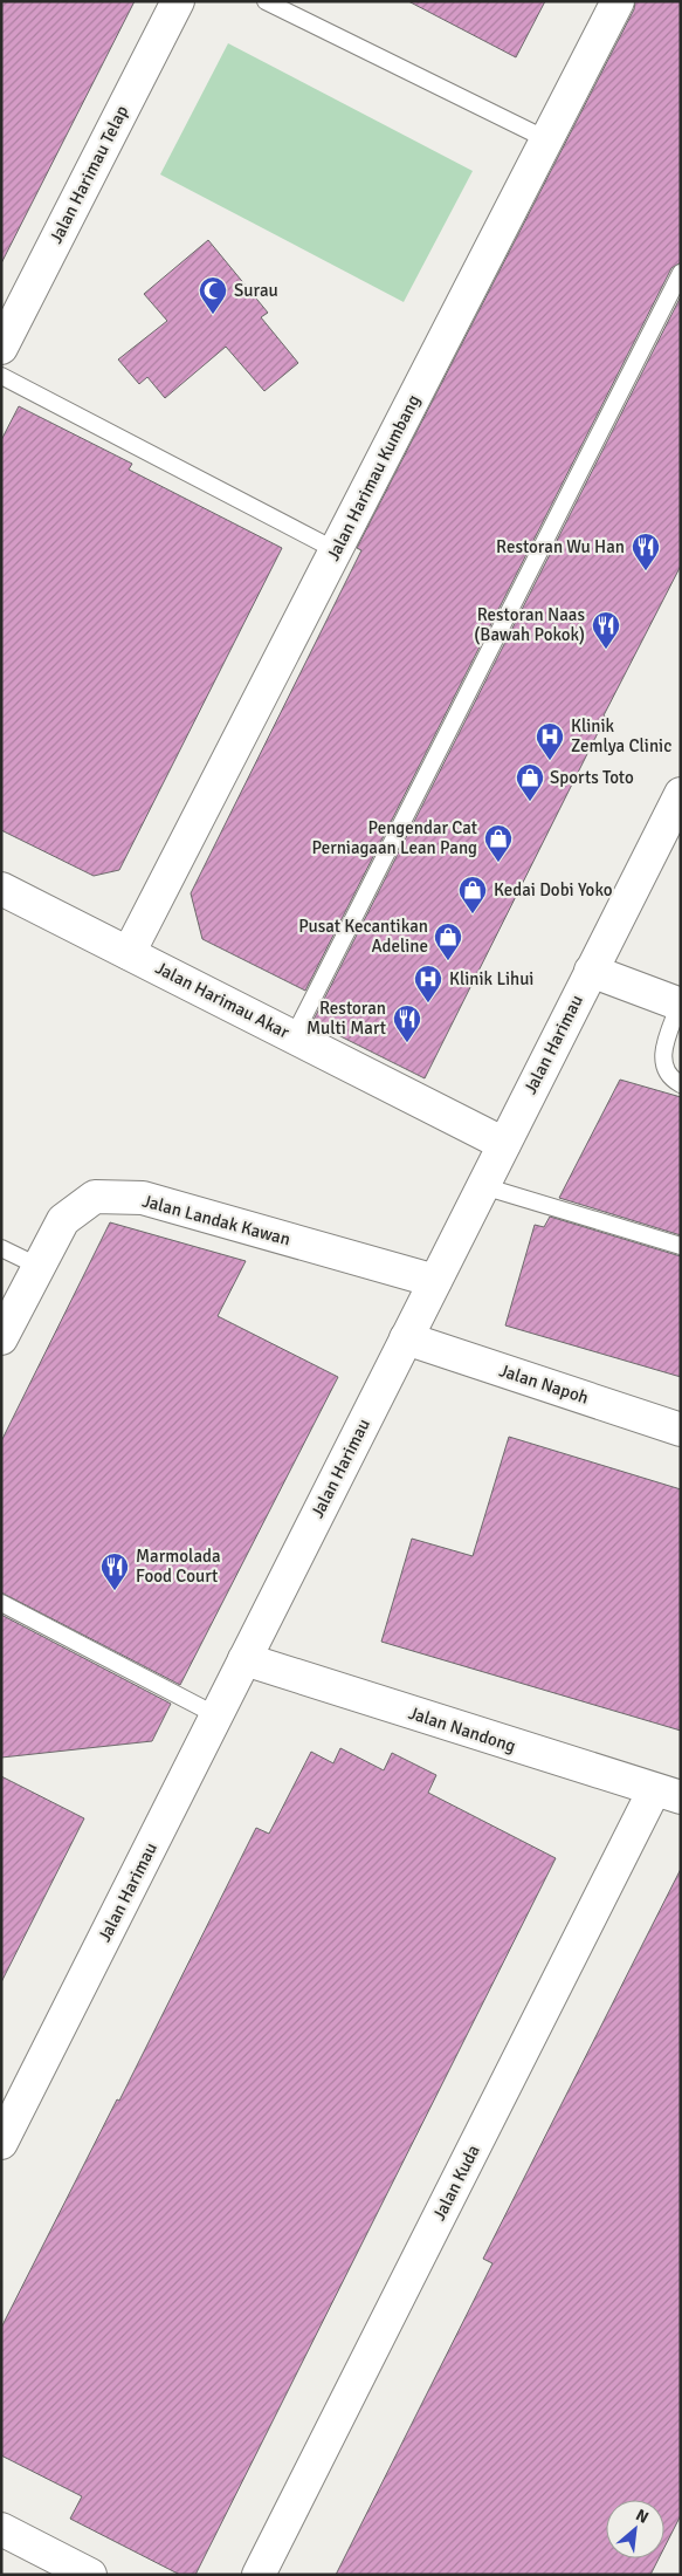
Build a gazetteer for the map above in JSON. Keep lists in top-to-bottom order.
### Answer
{
  "streets": {
    "street": [
      "Jalan Harimau Telap",
      "Jalan Harimau Kumbang",
      "Jalan Harimau Akar",
      "Jalan Harimau",
      "Jalan Landak Kawan",
      "Jalan Napoh",
      "Jalan Nandong",
      "Jalan Kuda"
    ]
  },
  "crossings": [
    ["Jalan Harimau Kumbang", "Jalan Harimau Akar"],
    ["Jalan Harimau Akar", "Jalan Harimau"],
    ["Jalan Harimau", "Jalan Landak Kawan"],
    ["Jalan Harimau", "Jalan Napoh"],
    ["Jalan Harimau", "Jalan Nandong"],
    ["Jalan Nandong", "Jalan Kuda"]
  ],
  "places": {
    "mosque": ["Surau"],
    "restaurant": [
      "Restoran Wu Han",
      "Restoran Naas (Bawah Pokok)",
      "Restoran Multi Mart",
      "Marmolada Food Court"
    ],
    "hospital": ["Klinik Zemlya Clinic", "Klinik Lihui"],
    "shop": [
      "Sports Toto",
      "Pengendar Cat Perniagaan Lean Pang",
      "Kedai Dobi Yoko",
      "Pusat Kecantikan Adeline"
    ]
  },
  "north": "top right"
}
